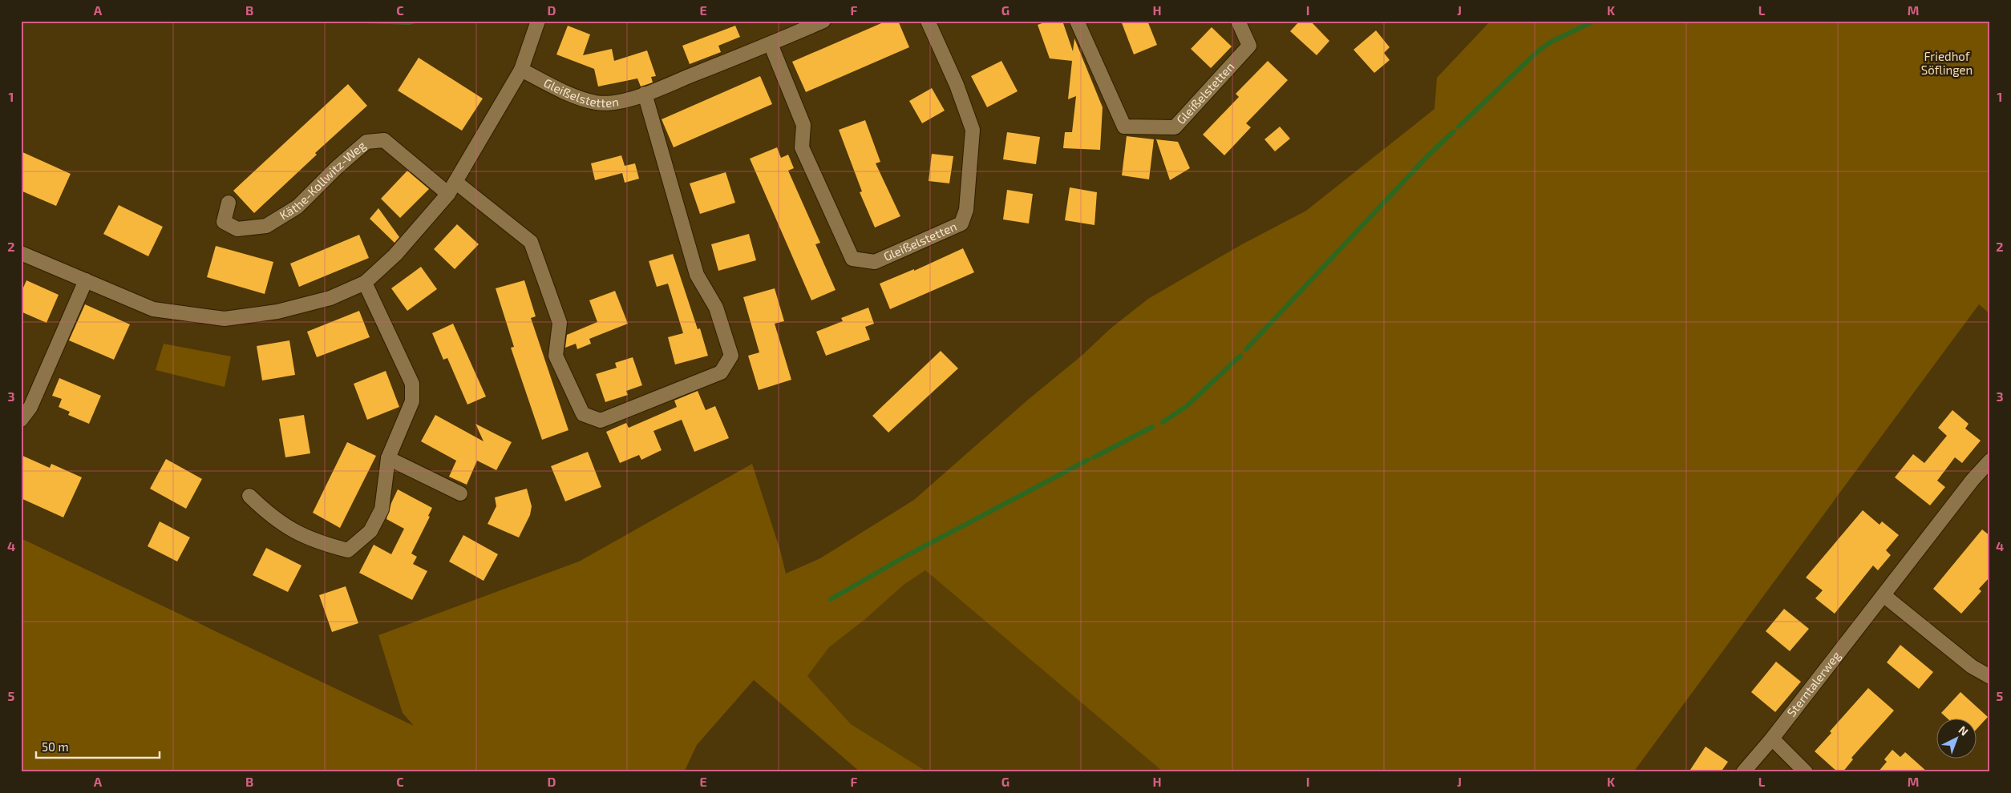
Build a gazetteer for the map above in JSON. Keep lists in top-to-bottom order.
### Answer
{
  "streets": {
    "street": ["Gleißelstetten", "Käthe-Kollwitz-Weg", "Sterntalerweg"]
  },
  "crossings": [
    ["Gleißelstetten", "Käthe-Kollwitz-Weg"]
  ],
  "parks": ["Friedhof Söflingen"],
  "scale_bar": "50 m",
  "north": "top right",
  "grid": {
    "columns": [
      "A",
      "B",
      "C",
      "D",
      "E",
      "F",
      "G",
      "H",
      "I",
      "J",
      "K",
      "L",
      "M"
    ],
    "rows": [
      "1",
      "2",
      "3",
      "4",
      "5"
    ]
  }
}
